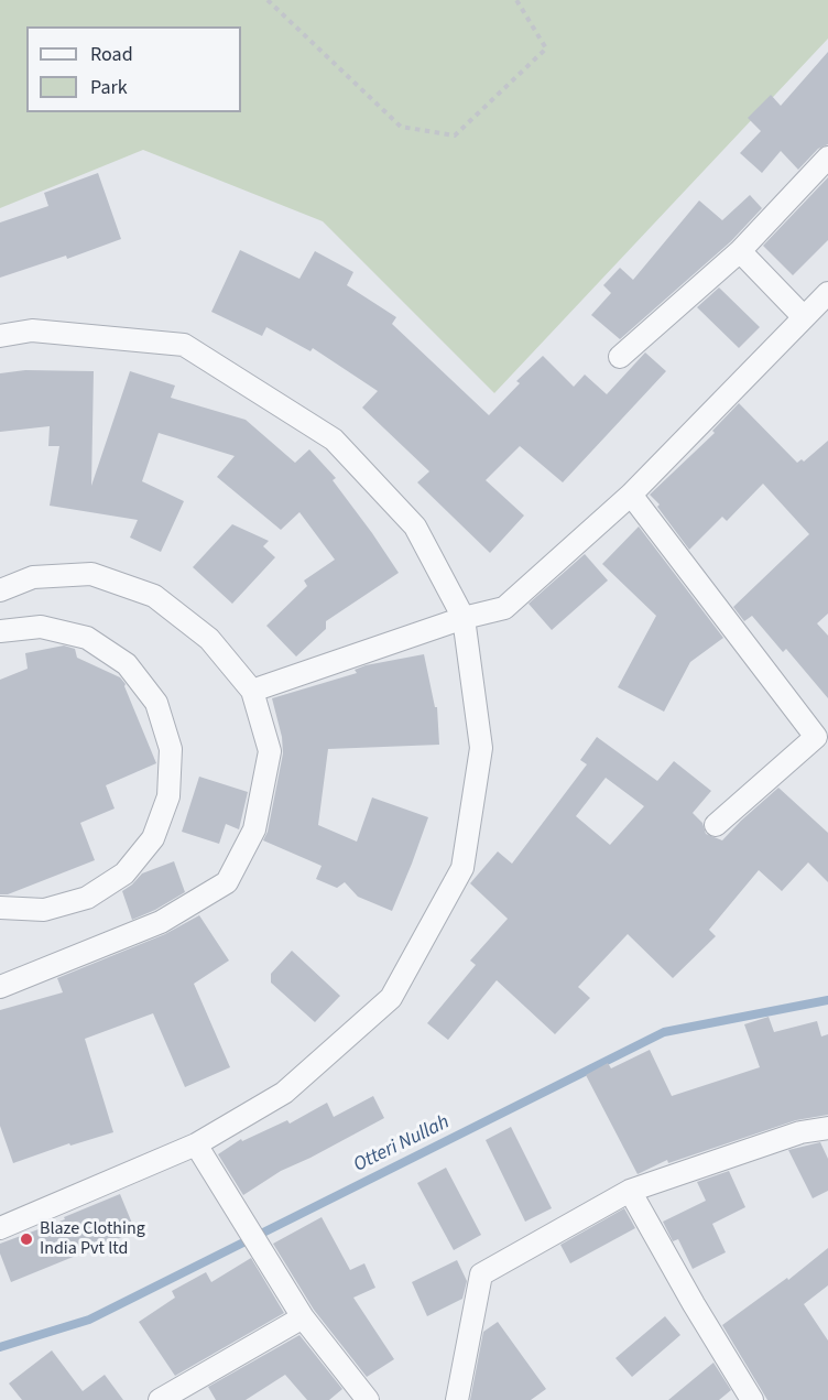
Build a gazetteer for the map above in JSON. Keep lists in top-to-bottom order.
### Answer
{
  "water": ["Otteri Nullah"],
  "places": ["Blaze Clothing India Pvt ltd"],
  "legend": ["Road", "Park"]
}
